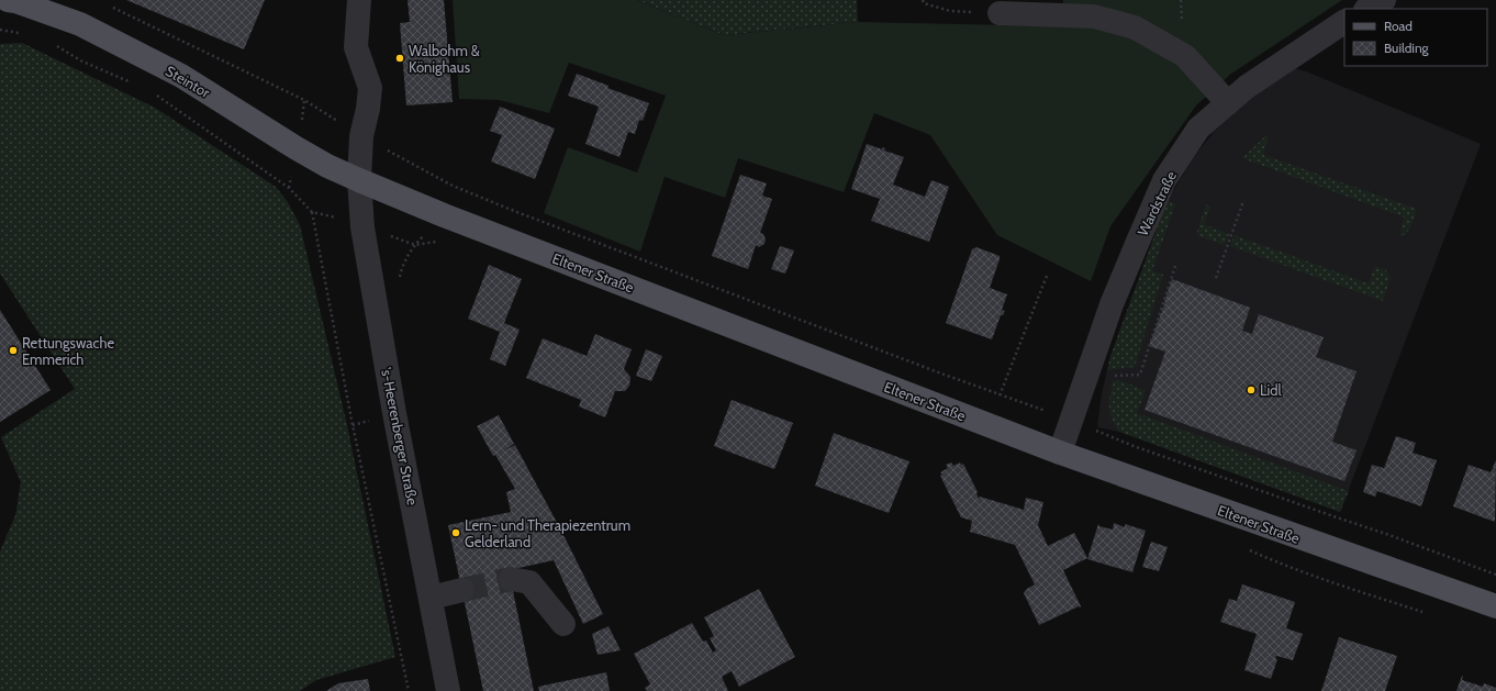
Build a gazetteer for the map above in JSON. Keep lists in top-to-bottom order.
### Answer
{
  "streets": {
    "main road": ["Steintor", "Eltener Straße"],
    "street": ["Wardstraße", "'s-Heerenberger Straße"]
  },
  "crossings": [
    ["Steintor", "Eltener Straße"],
    ["Steintor", "'s-Heerenberger Straße"],
    ["Wardstraße", "Eltener Straße"],
    ["Eltener Straße", "'s-Heerenberger Straße"]
  ],
  "places": [
    "Walbohm & Könighaus",
    "Rettungswache Emmerich",
    "Lidl",
    "Lern- und Therapiezentrum Gelderland"
  ],
  "legend": ["Road", "Building"]
}
